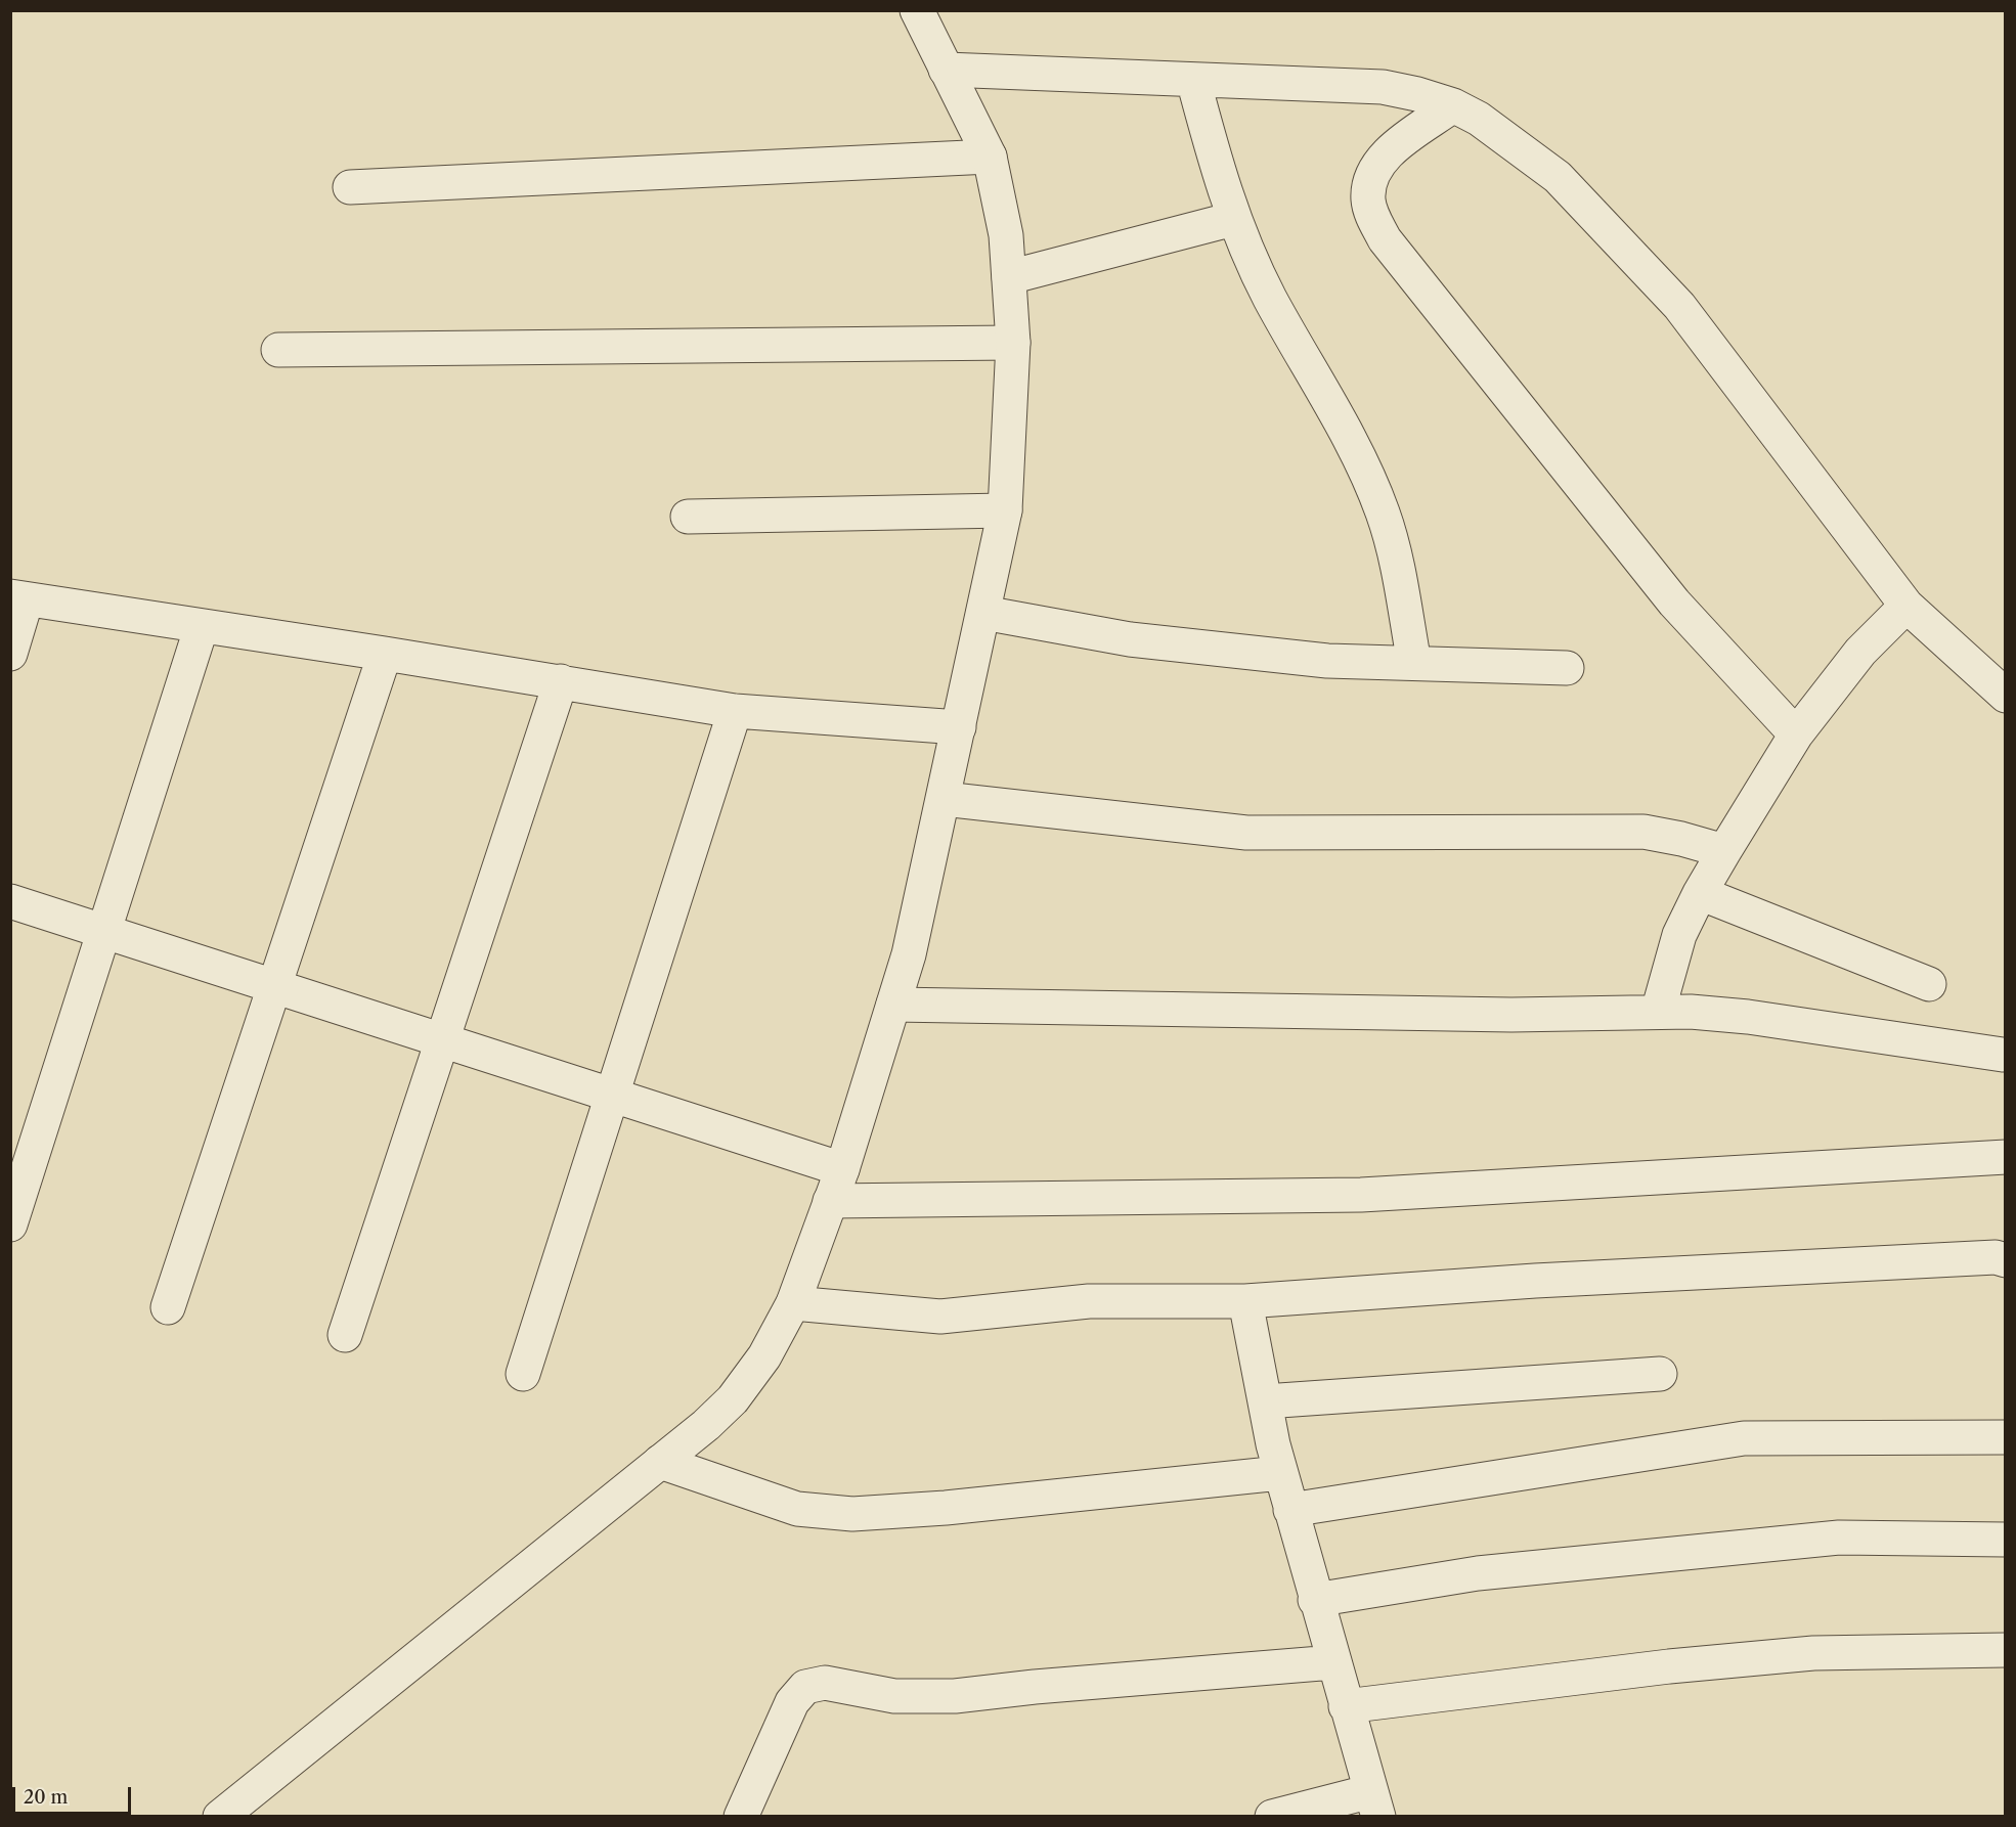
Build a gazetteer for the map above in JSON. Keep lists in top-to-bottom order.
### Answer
{
  "scale_bar": "20 m"
}
